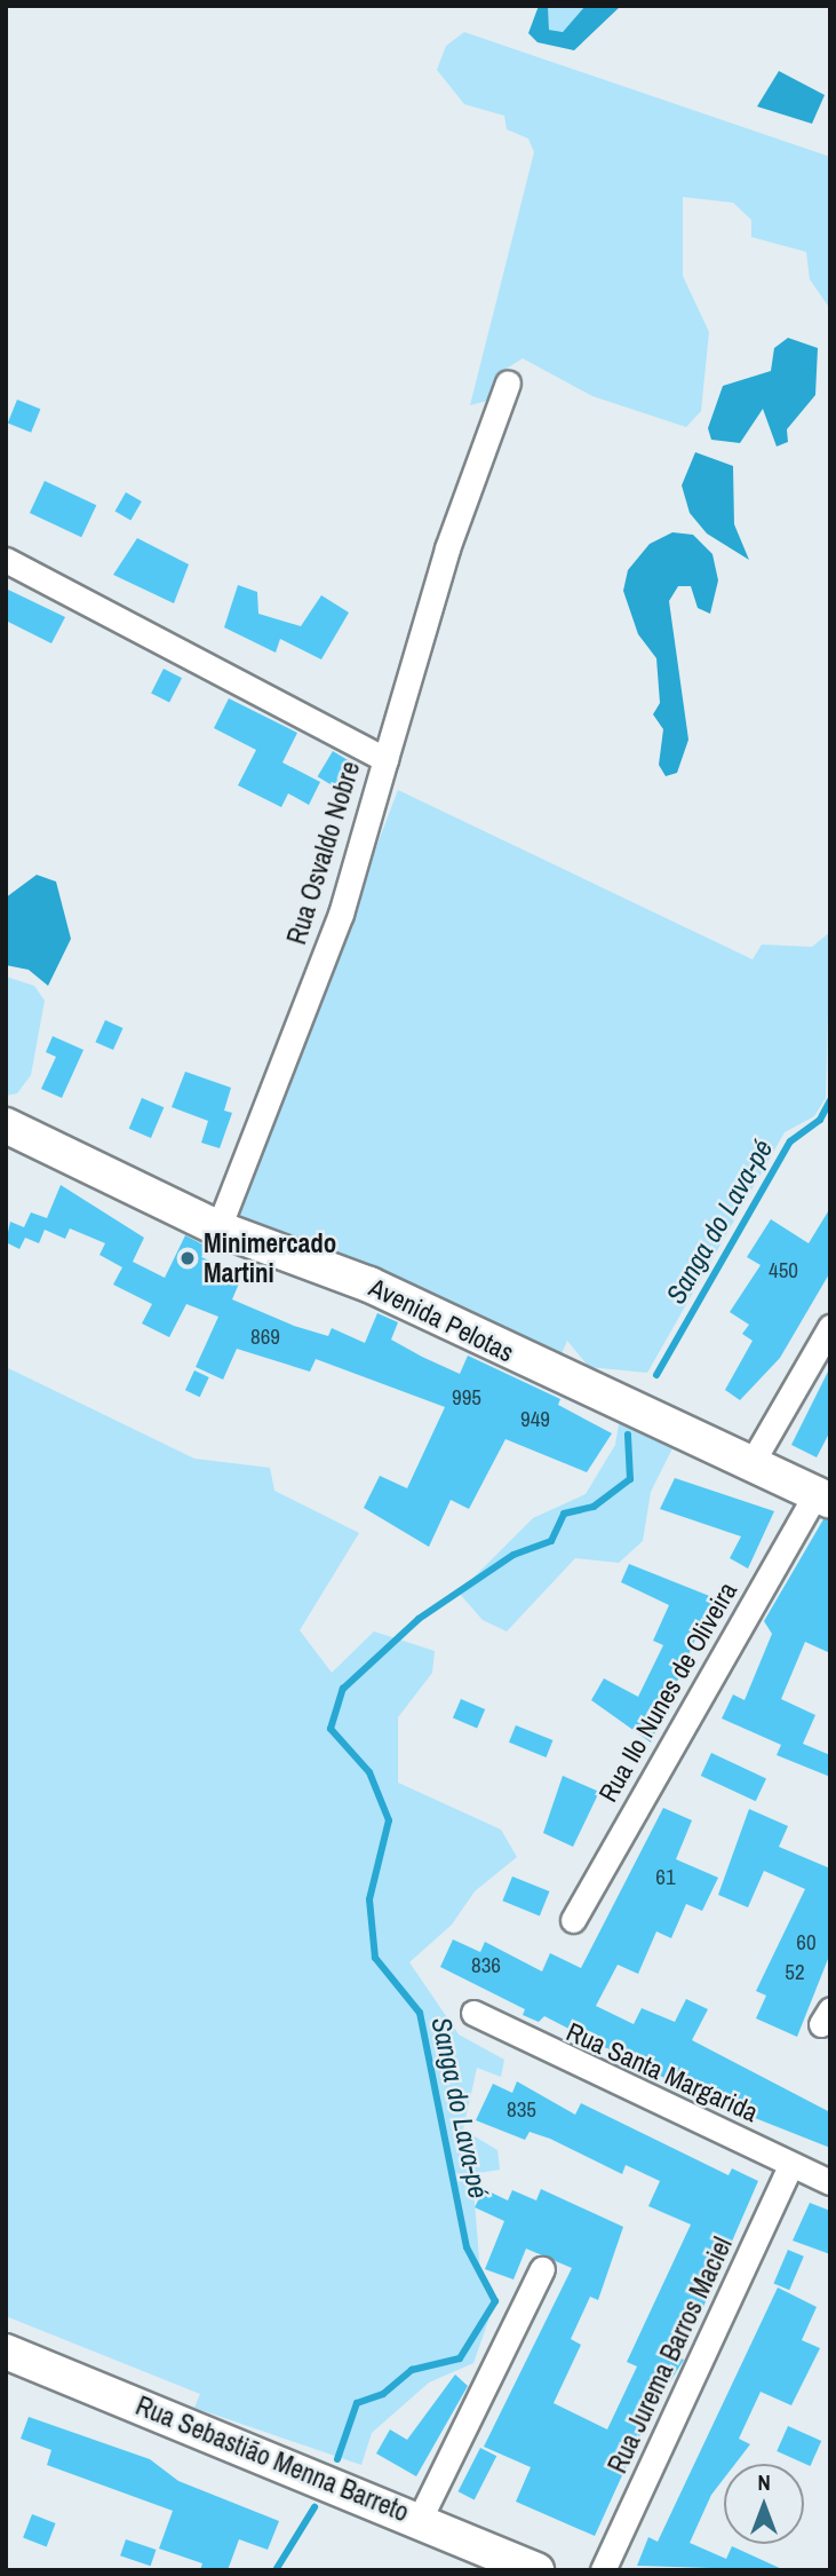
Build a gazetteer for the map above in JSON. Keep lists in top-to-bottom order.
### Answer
{
  "streets": {
    "street": [
      "Rua Osvaldo Nobre",
      "Avenida Pelotas",
      "Rua Ilo Nunes de Oliveira",
      "Rua Santa Margarida",
      "Rua Jurema Barros Maciel",
      "Rua Sebastião Menna Barreto"
    ]
  },
  "crossings": [
    ["Rua Osvaldo Nobre", "Avenida Pelotas"],
    ["Avenida Pelotas", "Rua Ilo Nunes de Oliveira"],
    ["Rua Santa Margarida", "Rua Jurema Barros Maciel"]
  ],
  "water": ["Sanga do Lava-pé"],
  "places": ["Minimercado Martini"],
  "house_numbers": [
    "450",
    "869",
    "995",
    "949",
    "61",
    "60",
    "836",
    "52",
    "835"
  ],
  "north": "top"
}
